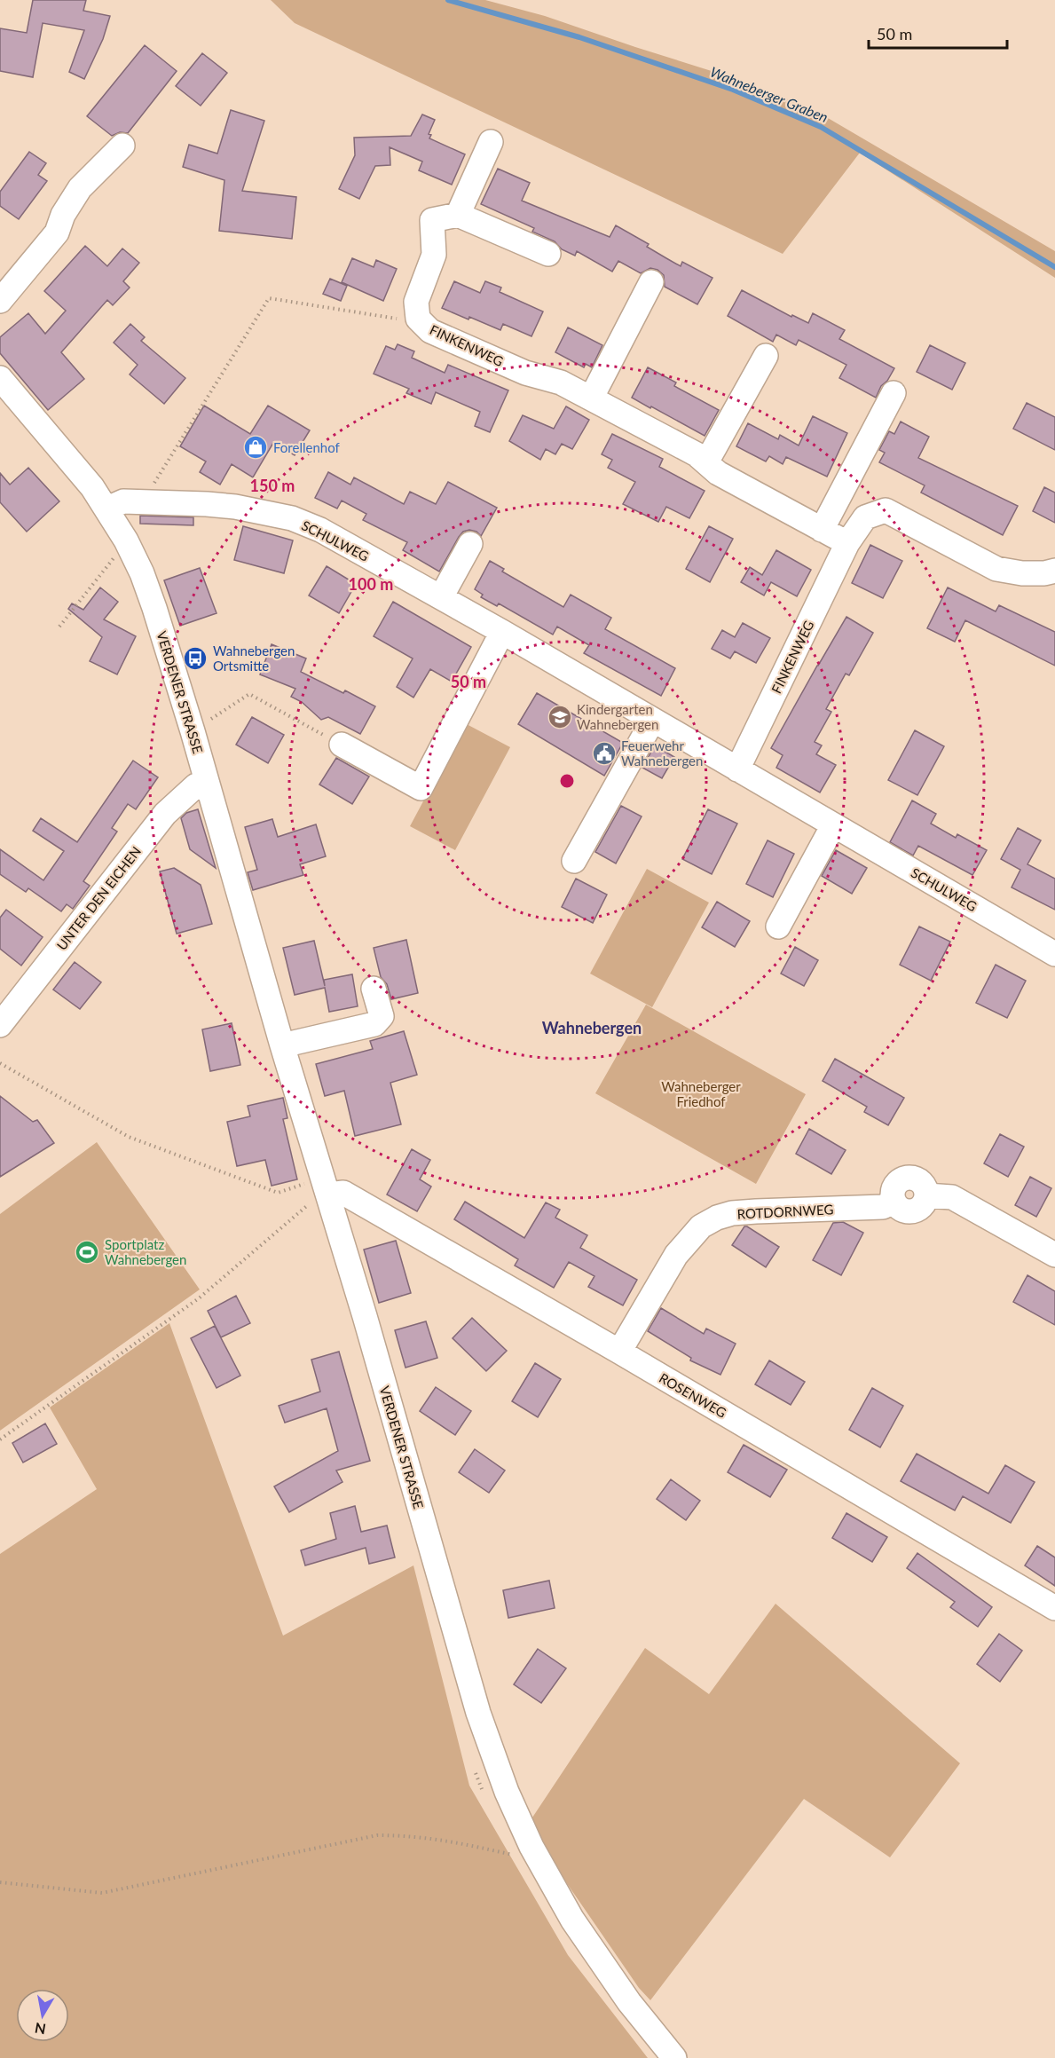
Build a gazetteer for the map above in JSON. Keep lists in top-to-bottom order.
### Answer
{
  "streets": {
    "street": [
      "FINKENWEG",
      "SCHULWEG",
      "VERDENER STRASSE",
      "UNTER DEN EICHEN",
      "ROTDORNWEG",
      "ROSENWEG"
    ]
  },
  "crossings": [
    ["FINKENWEG", "SCHULWEG"],
    ["SCHULWEG", "VERDENER STRASSE"],
    ["VERDENER STRASSE", "UNTER DEN EICHEN"],
    ["VERDENER STRASSE", "ROSENWEG"],
    ["ROTDORNWEG", "ROSENWEG"]
  ],
  "districts": ["Wahnebergen"],
  "water": ["Wahneberger Graben"],
  "parks": ["Wahneberger Friedhof"],
  "places": {
    "shop": ["Forellenhof"],
    "bus stop": ["Wahnebergen Ortsmitte"],
    "school or university": ["Kindergarten Wahnebergen"],
    "public building": ["Feuerwehr Wahnebergen"],
    "sports": ["Sportplatz Wahnebergen"]
  },
  "scale_bar": "50 m",
  "north": "bottom",
  "rings": ["150 m", "100 m", "50 m"]
}
